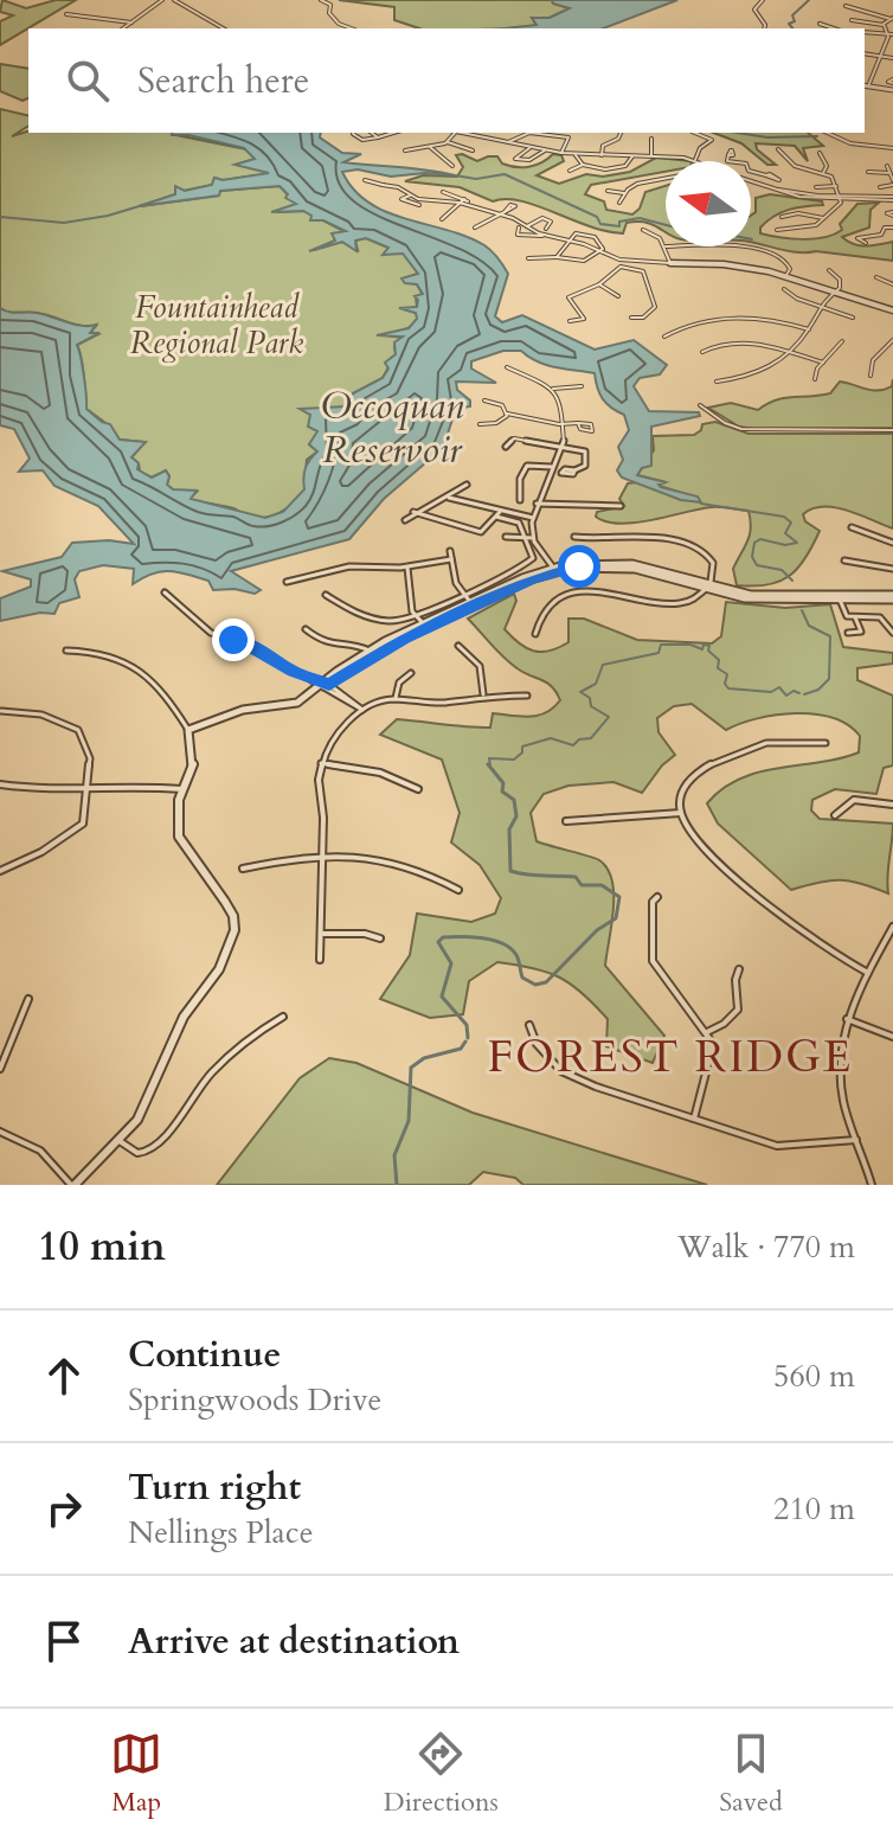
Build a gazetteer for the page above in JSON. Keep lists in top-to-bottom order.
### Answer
{
  "districts": ["FOREST RIDGE"],
  "water": ["Occoquan Reservoir"],
  "parks": ["Fountainhead Regional Park"],
  "north": "left",
  "page": {
    "search": "Search here",
    "heading": ["10 min", "Walk · 770 m"],
    "list": [
      ["Continue", "Springwoods Drive", "560 m"],
      ["Turn right", "Nellings Place", "210 m"],
      "Arrive at destination"
    ],
    "nav": ["Map", "Directions", "Saved"]
  }
}
